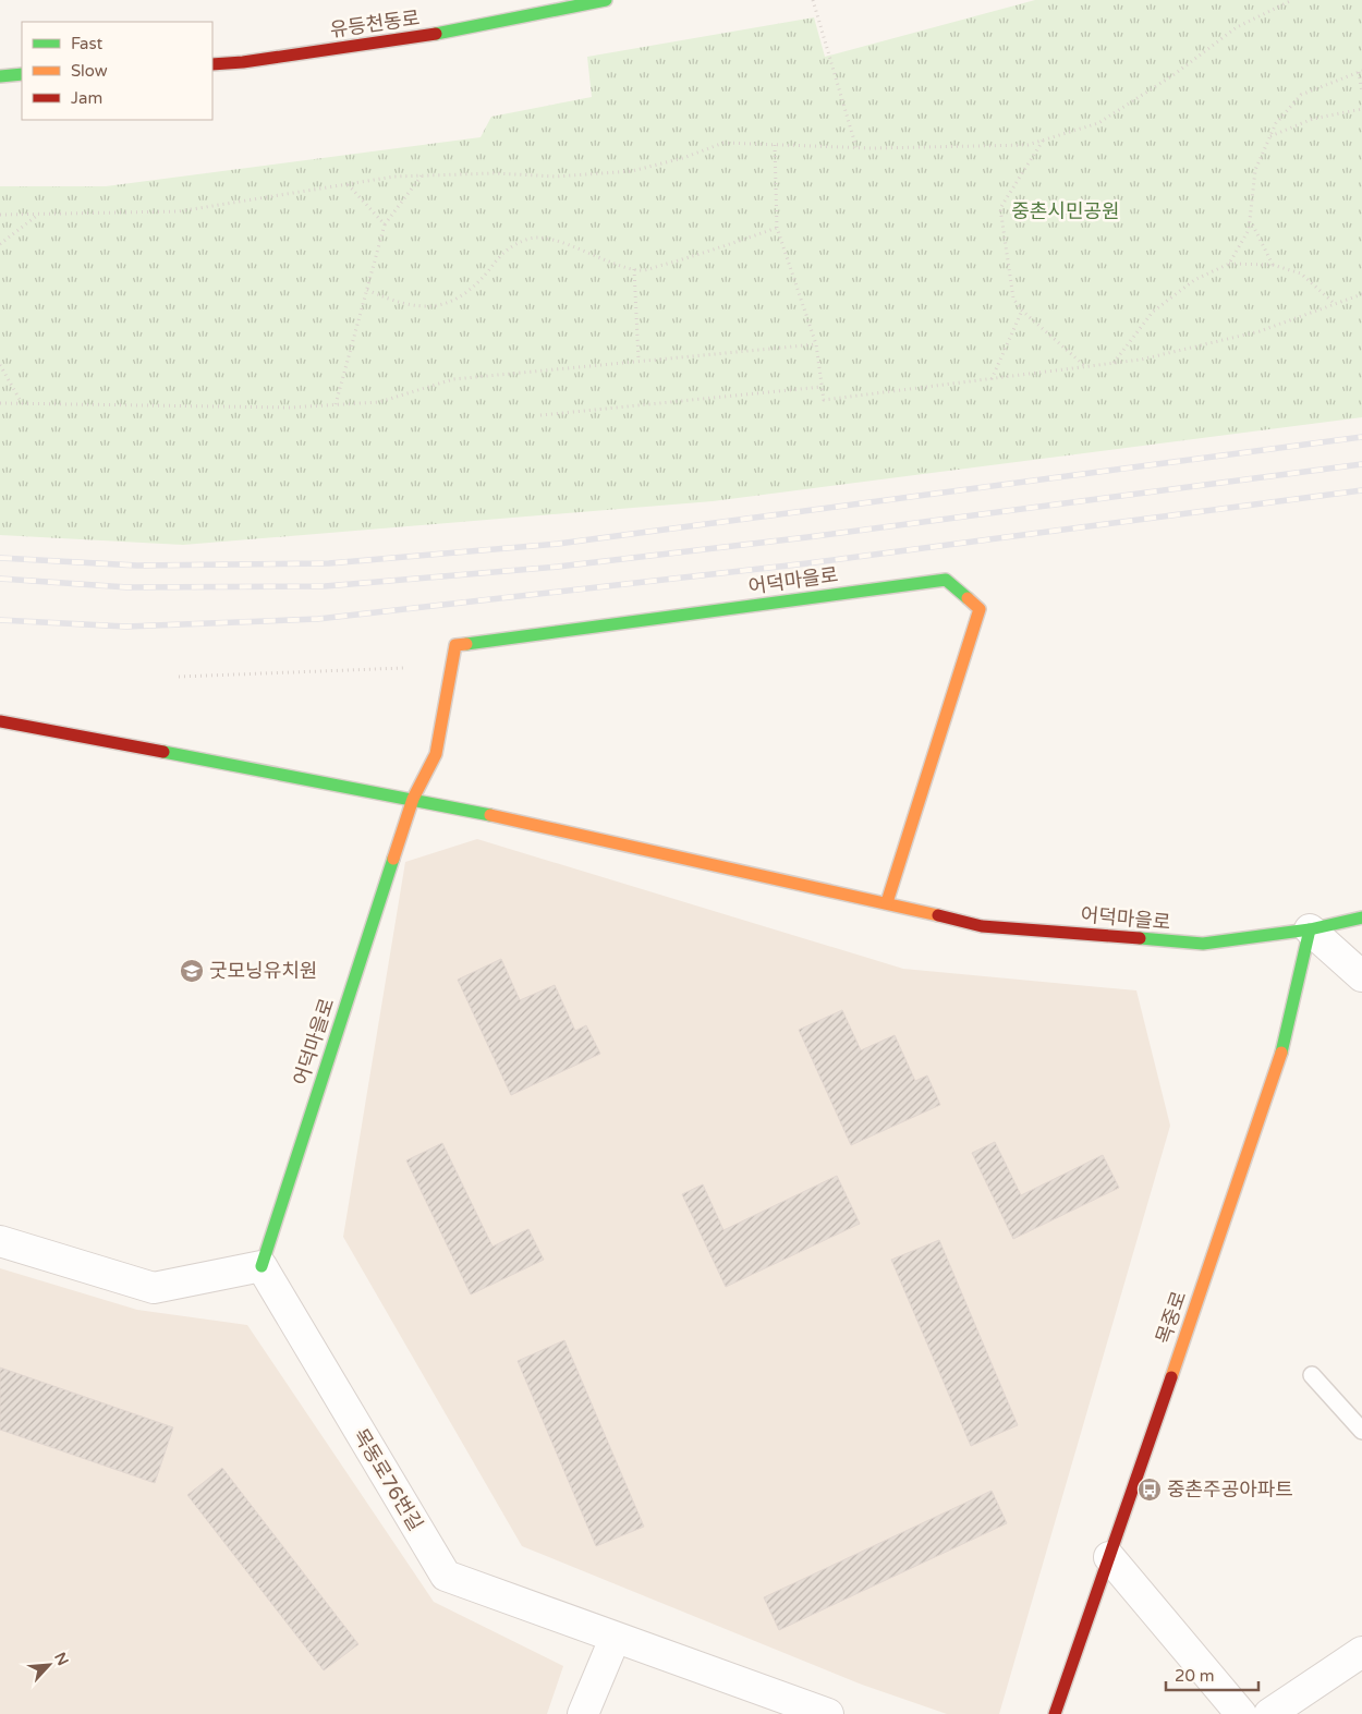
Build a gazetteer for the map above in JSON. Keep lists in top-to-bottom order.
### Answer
{
  "streets": {
    "street": [
      "유등천동로",
      "어덕마을로",
      "목중로",
      "목동로76번길"
    ]
  },
  "crossings": [
    ["어덕마을로", "목중로"],
    ["어덕마을로", "목동로76번길"]
  ],
  "parks": ["중촌시민공원"],
  "places": {
    "school or university": ["굿모닝유치원"],
    "bus stop": ["중촌주공아파트"]
  },
  "legend": ["Fast", "Slow", "Jam"],
  "scale_bar": "20 m",
  "north": "top right"
}
